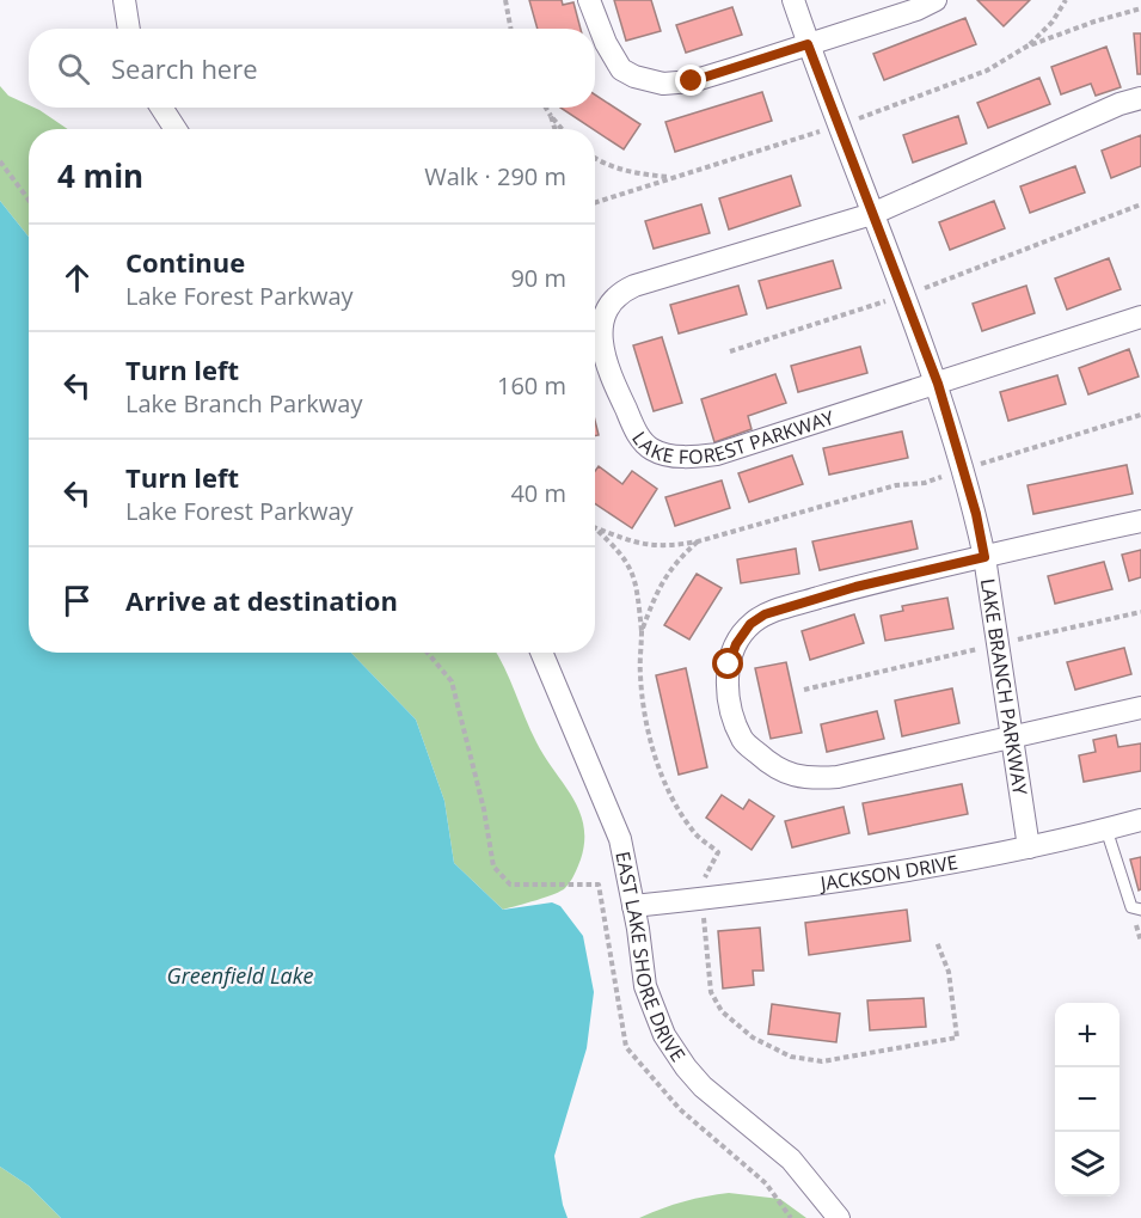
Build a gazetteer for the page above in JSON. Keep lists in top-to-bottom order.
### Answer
{
  "streets": {
    "street": [
      "LAKE FOREST PARKWAY",
      "LAKE BRANCH PARKWAY",
      "JACKSON DRIVE",
      "EAST LAKE SHORE DRIVE"
    ]
  },
  "crossings": [
    ["LAKE FOREST PARKWAY", "LAKE BRANCH PARKWAY"],
    ["LAKE BRANCH PARKWAY", "JACKSON DRIVE"],
    ["JACKSON DRIVE", "EAST LAKE SHORE DRIVE"]
  ],
  "water": ["Greenfield Lake"],
  "page": {
    "search": "Search here",
    "heading": ["4 min", "Walk · 290 m"],
    "list": [
      ["Continue", "Lake Forest Parkway", "90 m"],
      ["Turn left", "Lake Branch Parkway", "160 m"],
      ["Turn left", "Lake Forest Parkway", "40 m"],
      "Arrive at destination"
    ],
    "map_buttons": ["+", "−"]
  }
}
